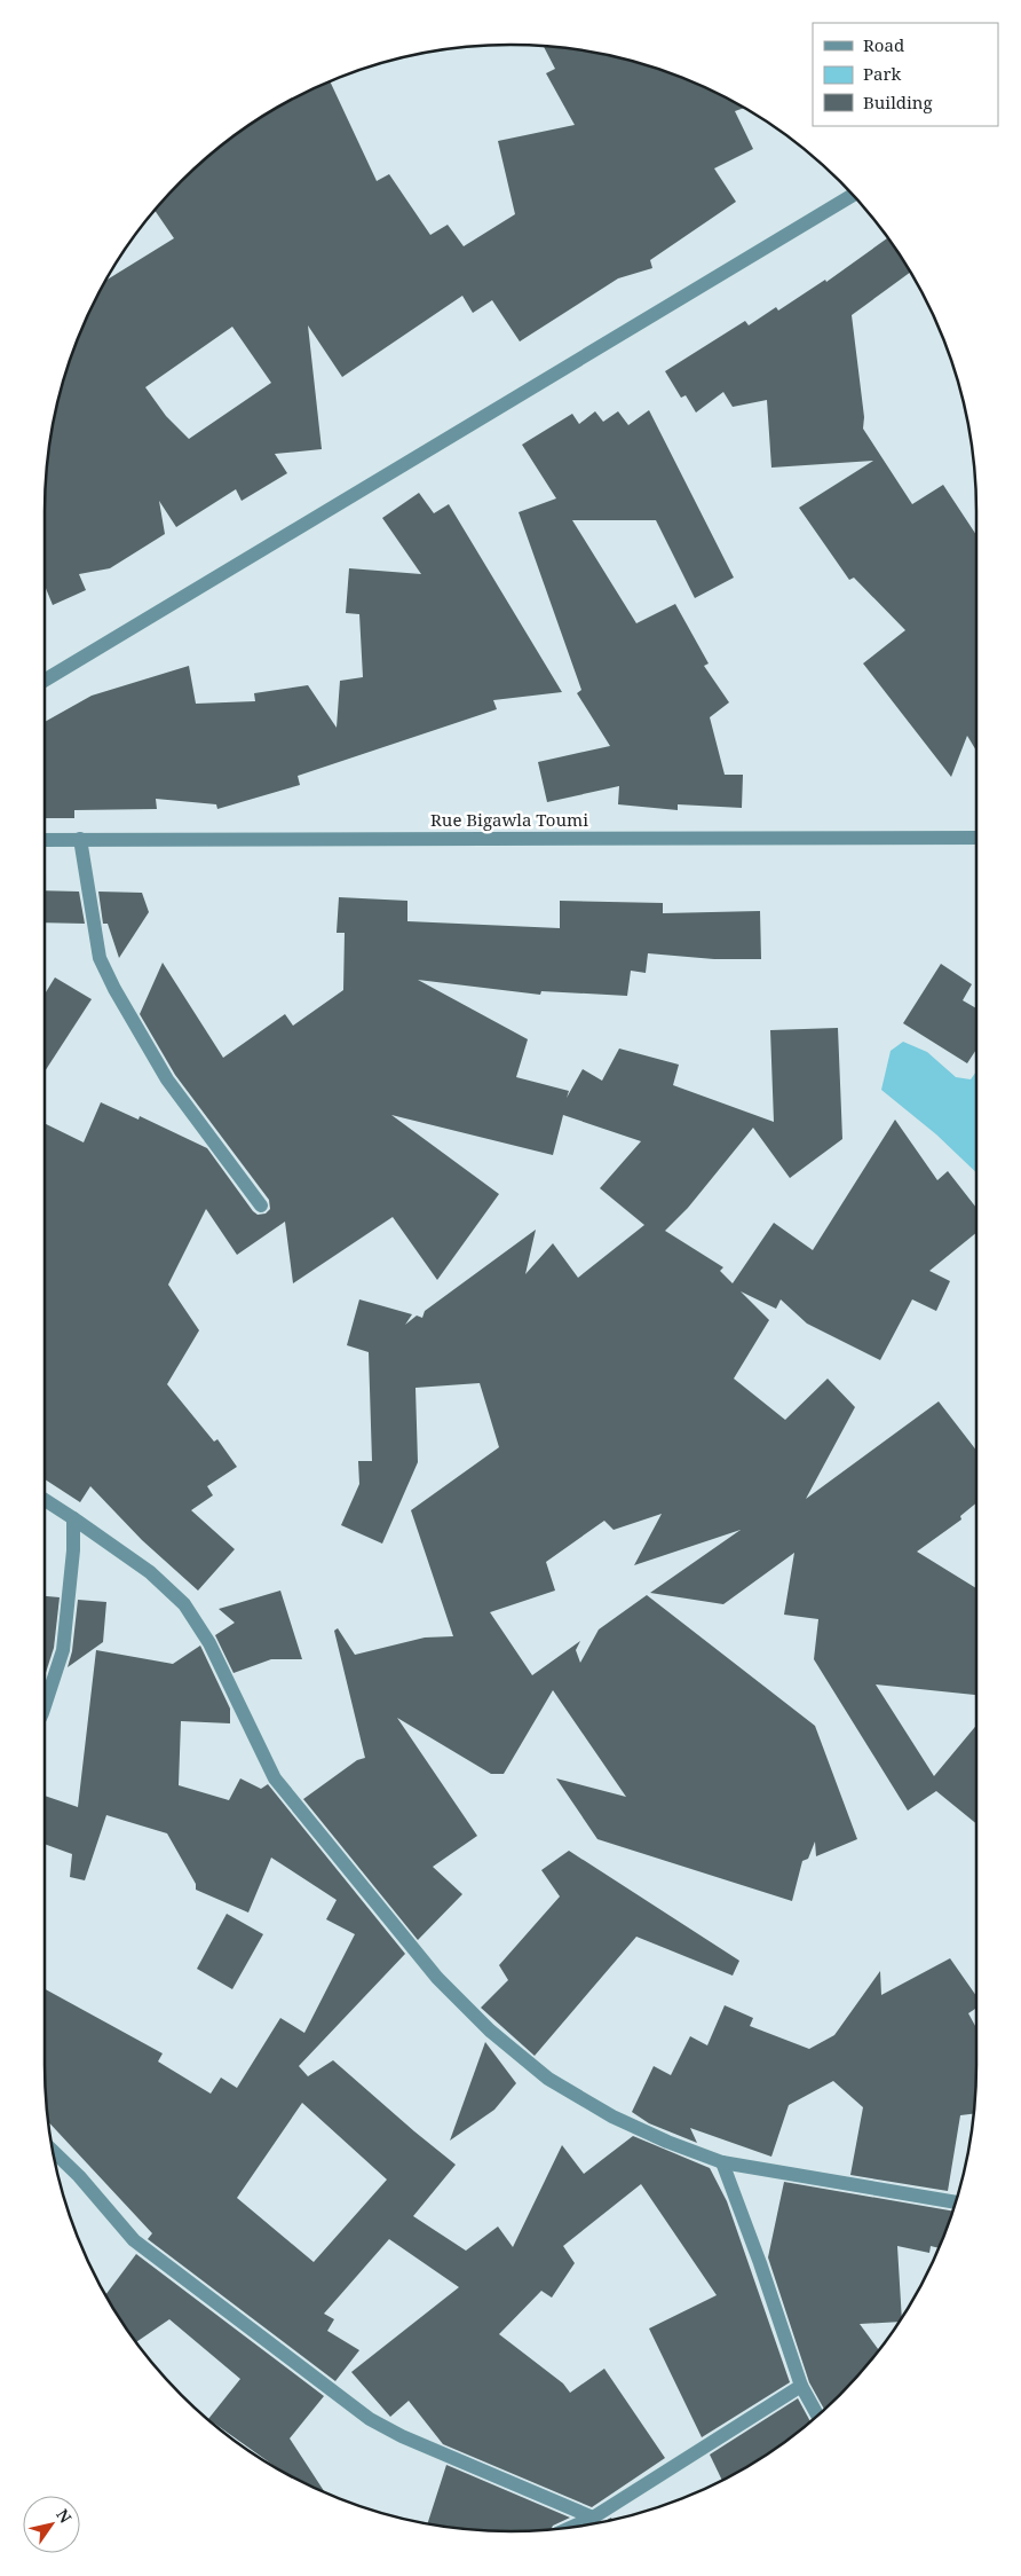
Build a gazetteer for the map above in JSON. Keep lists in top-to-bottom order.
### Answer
{
  "streets": {
    "street": ["Rue Bigawla Toumi"]
  },
  "legend": ["Road", "Park", "Building"],
  "north": "top right"
}
